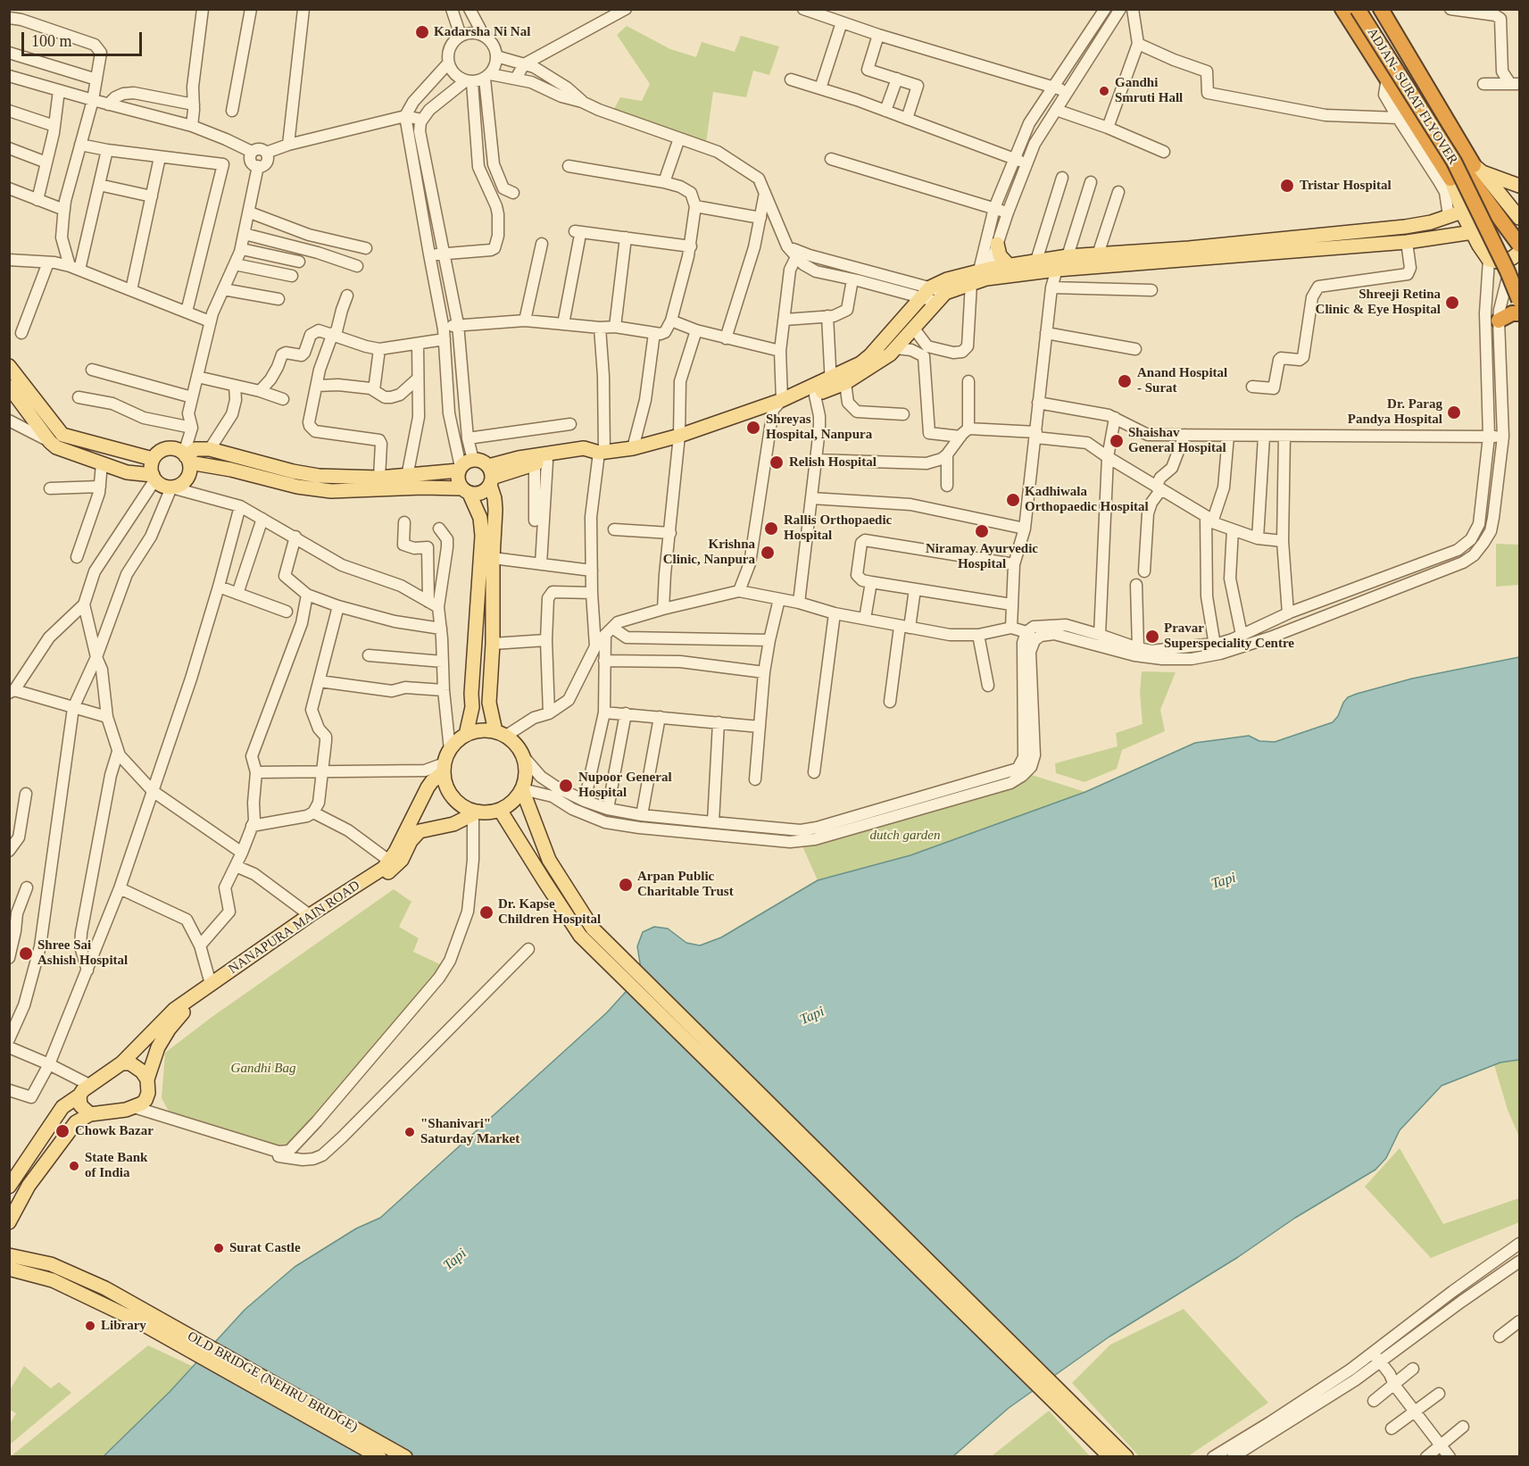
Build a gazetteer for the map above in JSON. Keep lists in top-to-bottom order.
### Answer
{
  "streets": {
    "highway": ["ADJAN- SURAT FLYOVER"],
    "main road": ["NANAPURA MAIN ROAD", "OLD BRIDGE (NEHRU BRIDGE)"]
  },
  "water": ["Tapi"],
  "parks": ["dutch garden", "Gandhi Bag"],
  "places": [
    "Kadarsha Ni Nal",
    "Gandhi Smruti Hall",
    "Tristar Hospital",
    "Shreeji Retina Clinic & Eye Hospital",
    "Anand Hospital - Surat",
    "Dr. Parag Pandya Hospital",
    "Shreyas Hospital, Nanpura",
    "Shaishav General Hospital",
    "Relish Hospital",
    "Kadhiwala Orthopaedic Hospital",
    "Rallis Orthopaedic Hospital",
    "Niramay Ayurvedic Hospital",
    "Krishna Clinic, Nanpura",
    "Pravar Superspeciality Centre",
    "Nupoor General Hospital",
    "Arpan Public Charitable Trust",
    "Dr. Kapse Children Hospital",
    "Shree Sai Ashish Hospital",
    "Chowk Bazar",
    "\"Shanivari\" Saturday Market",
    "State Bank of India",
    "Surat Castle",
    "Library"
  ],
  "scale_bar": "100 m"
}
